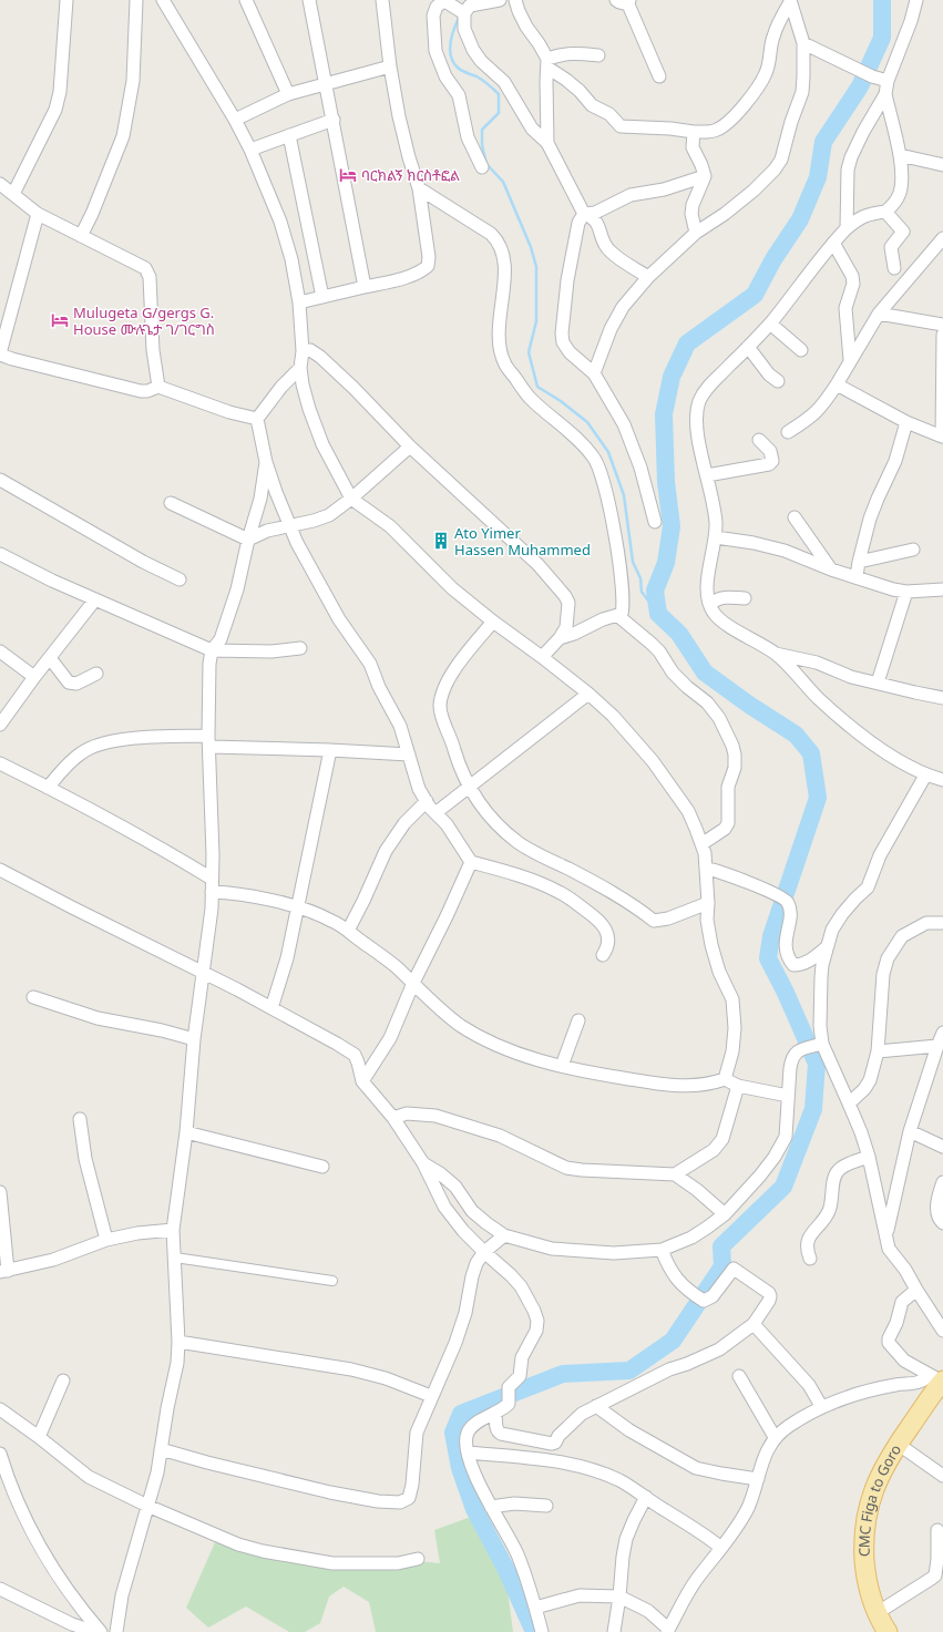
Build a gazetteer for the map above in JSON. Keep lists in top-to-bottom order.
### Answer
{
  "streets": {
    "main road": ["CMC Figa to Goro"]
  },
  "places": {
    "hotel": ["ባርክልኝ ክርስቶፎል", "Mulugeta G/gergs G. House ሙሉጌታ ገ/ገርግስ"],
    "building": ["Ato Yimer Hassen Muhammed"]
  }
}
